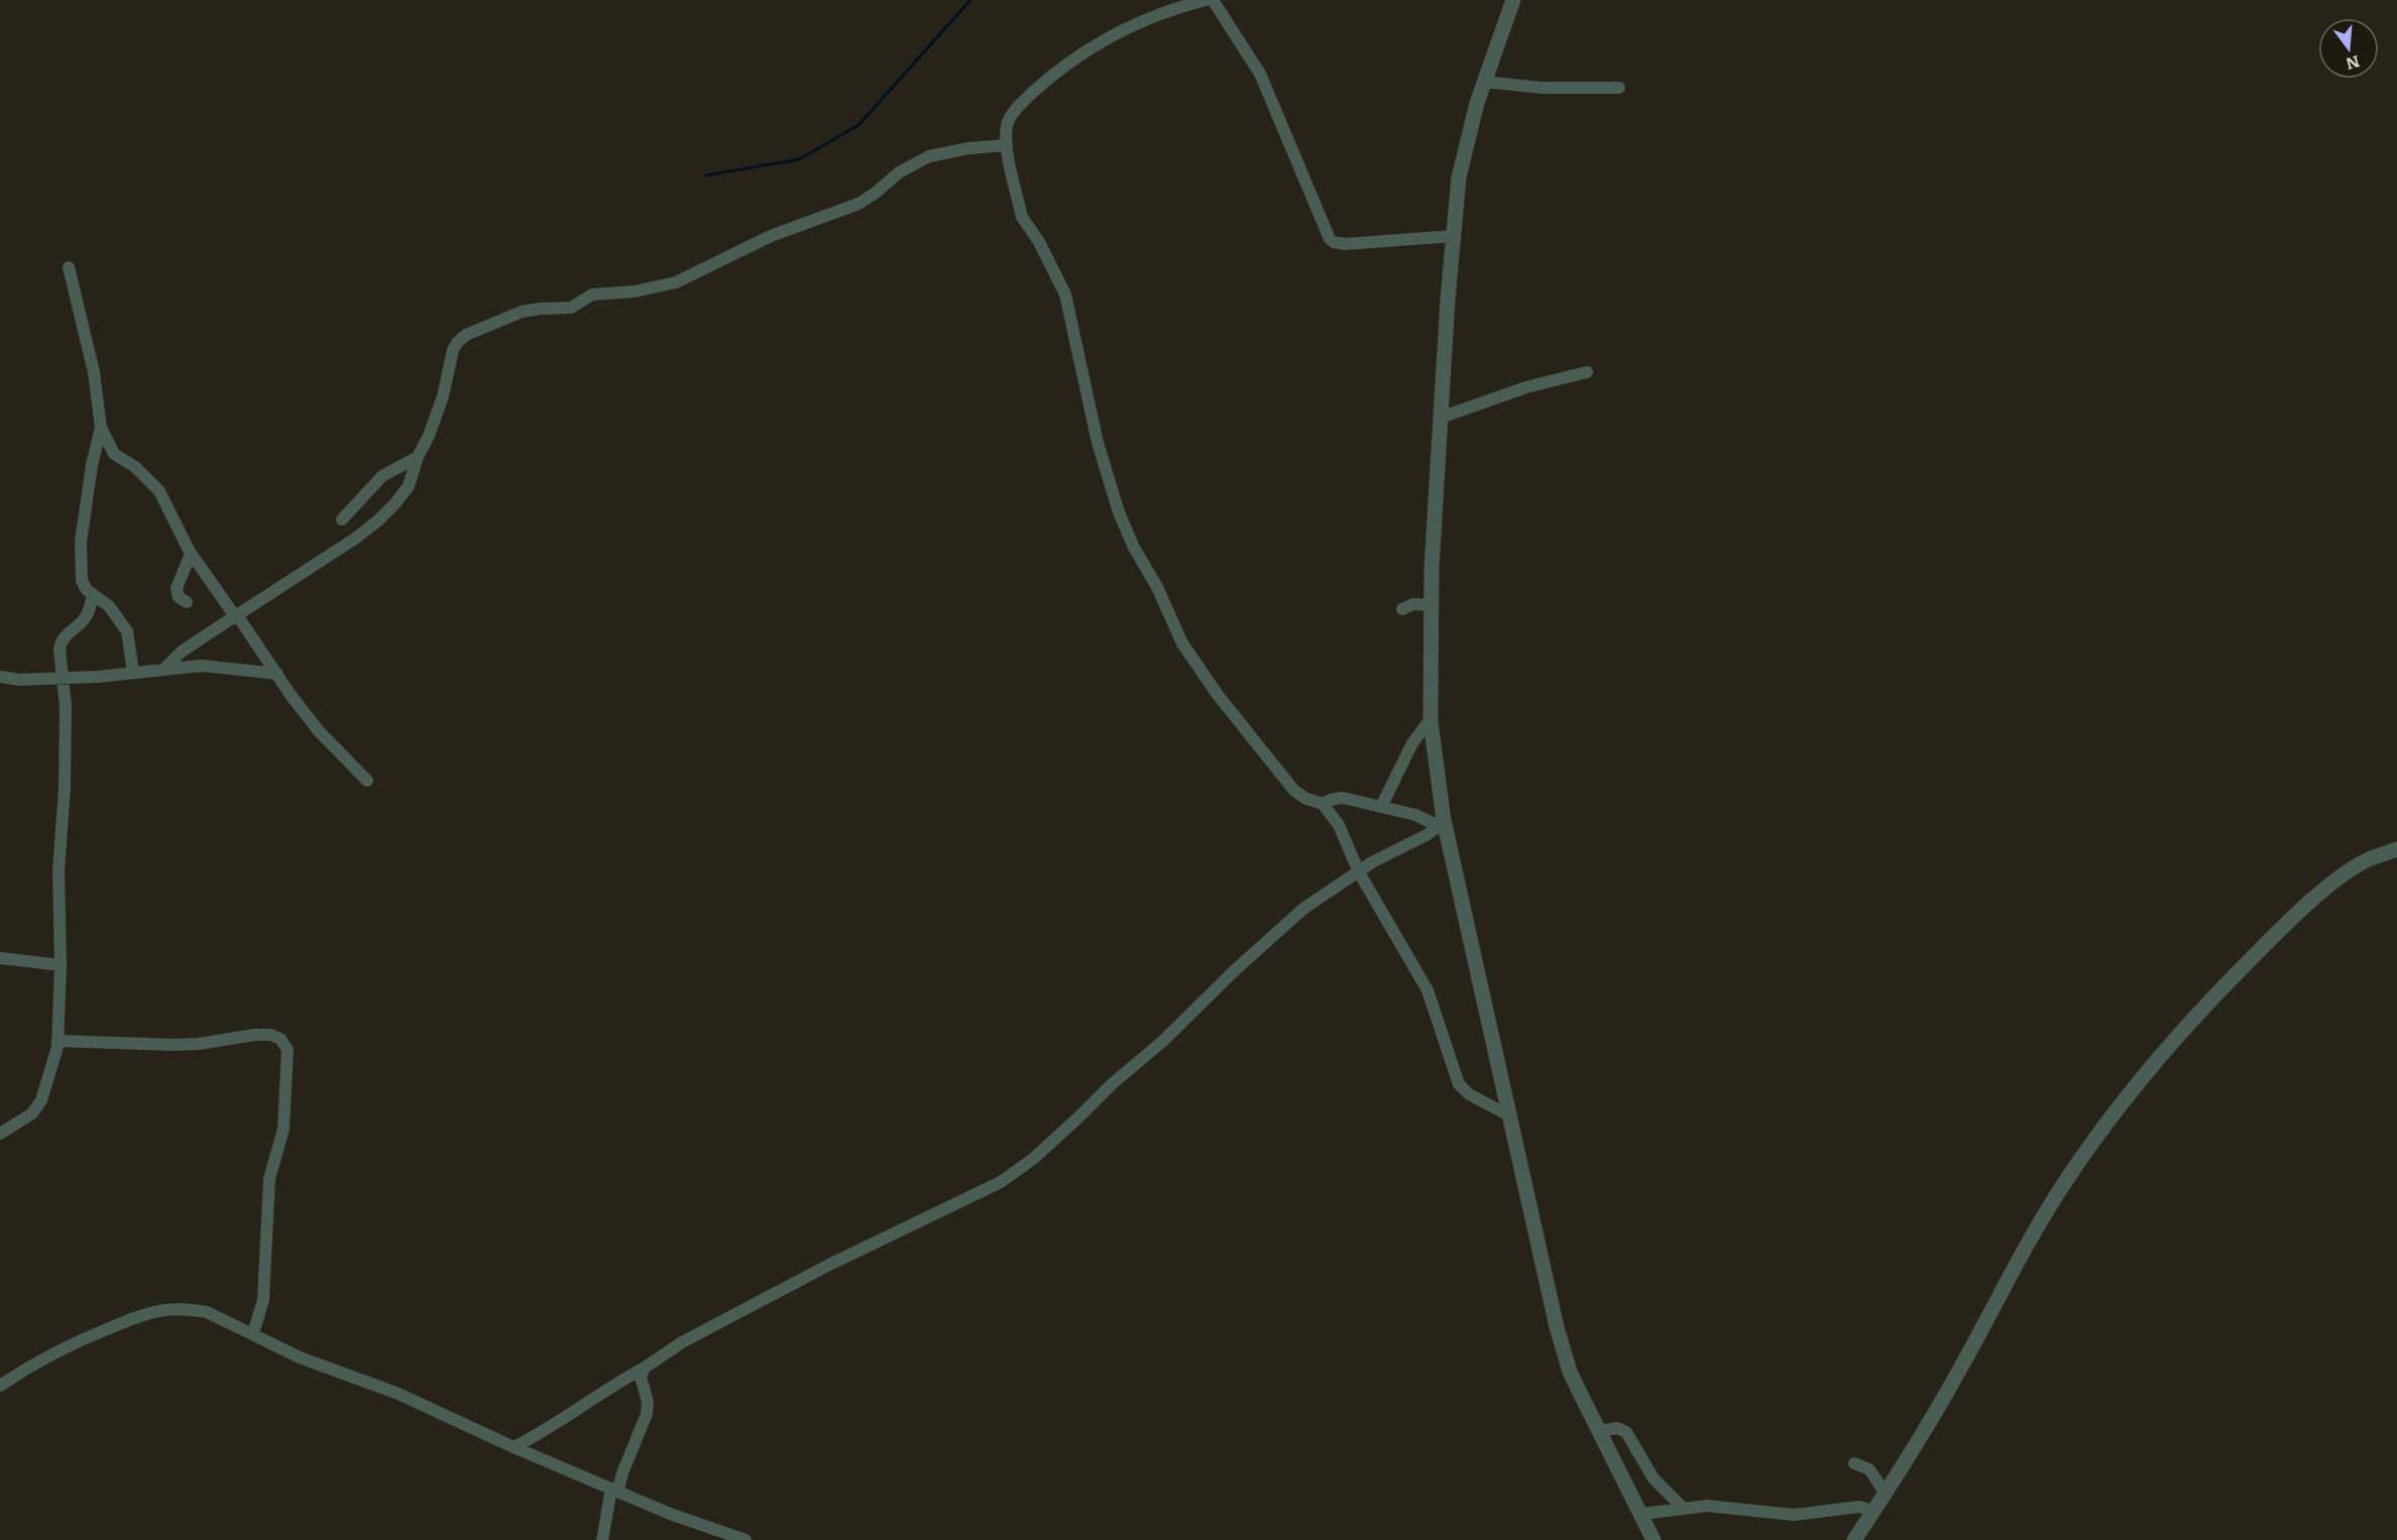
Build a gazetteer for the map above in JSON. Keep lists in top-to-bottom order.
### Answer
{
  "north": "bottom"
}
